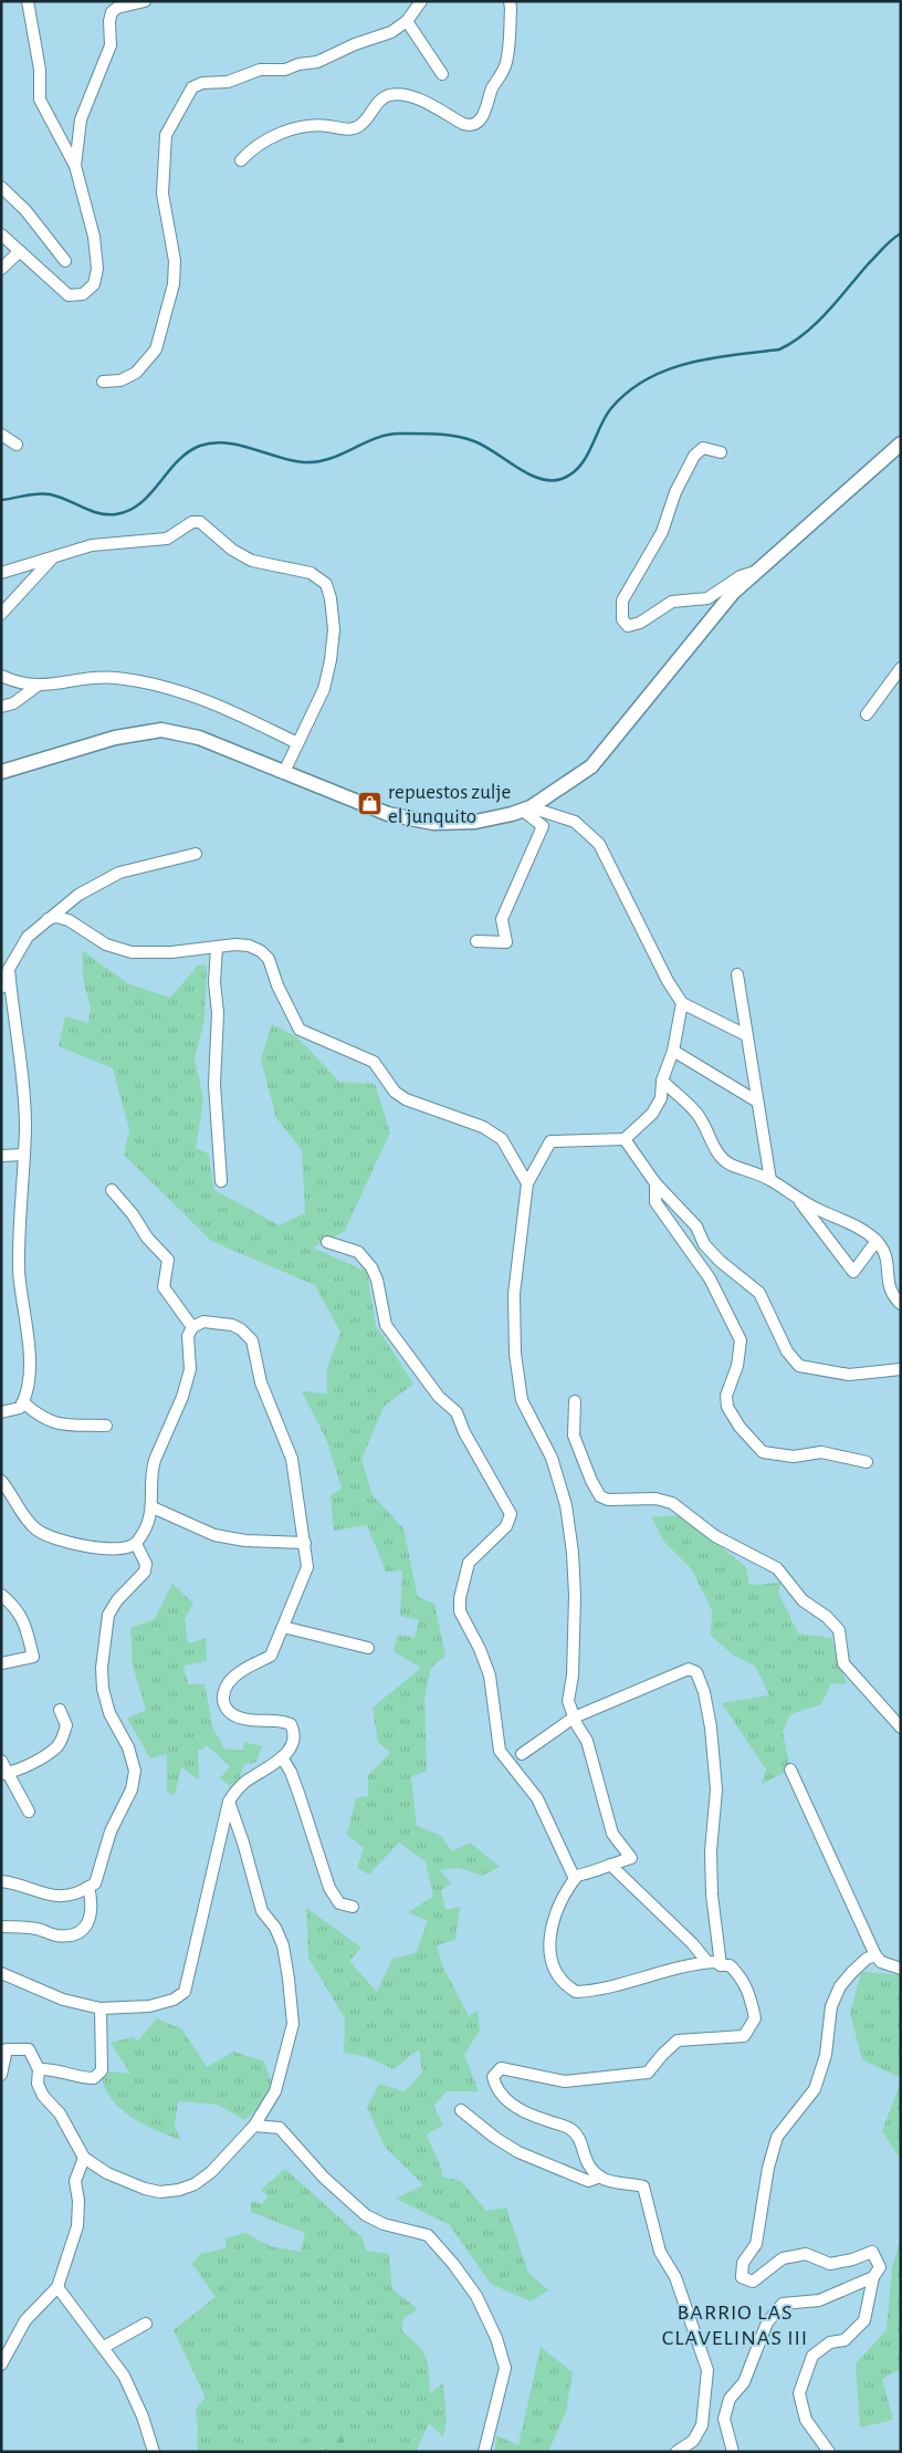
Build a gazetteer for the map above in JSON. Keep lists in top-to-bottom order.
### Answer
{
  "districts": ["BARRIO LAS CLAVELINAS III"],
  "places": {
    "shop": ["repuestos zulje el junquito"]
  }
}
